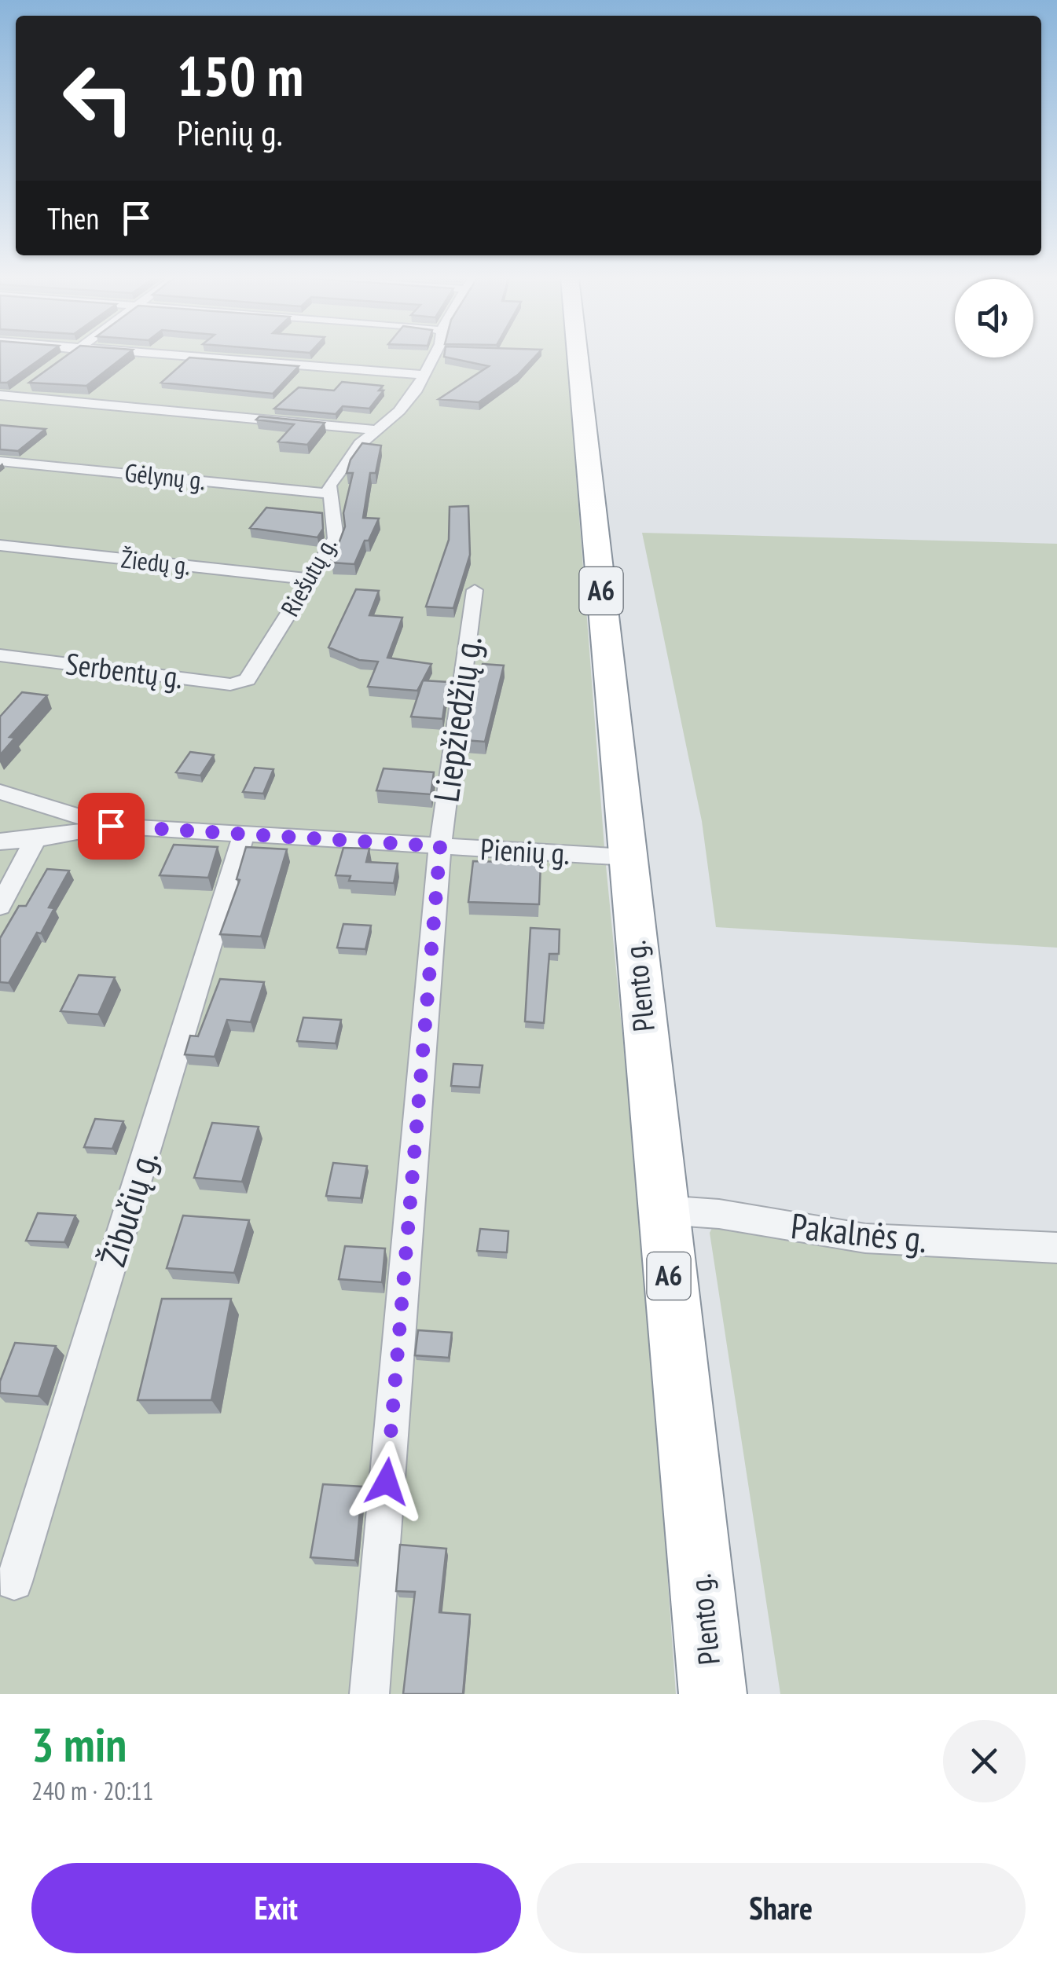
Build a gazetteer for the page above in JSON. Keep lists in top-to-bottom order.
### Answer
{
  "streets": {
    "highway": ["A6", "Plento g."],
    "street": [
      "Gėlynų g.",
      "Žiedų g.",
      "Riešutų g.",
      "Serbentų g.",
      "Liepžiedžių g.",
      "Pienių g.",
      "Žibučių g.",
      "Pakalnės g."
    ]
  },
  "crossings": [
    ["Gėlynų g.", "Riešutų g."],
    ["Žiedų g.", "Riešutų g."],
    ["Riešutų g.", "Serbentų g."],
    ["Liepžiedžių g.", "Pienių g."],
    ["Pienių g.", "Plento g."],
    ["Pienių g.", "Žibučių g."],
    ["Plento g.", "Pakalnės g."]
  ],
  "page": {
    "turn": ["150 m", "Pienių g."],
    "then": "Then",
    "heading": ["3 min", "240 m · 20:11"],
    "buttons": ["Exit", "Share"]
  }
}
